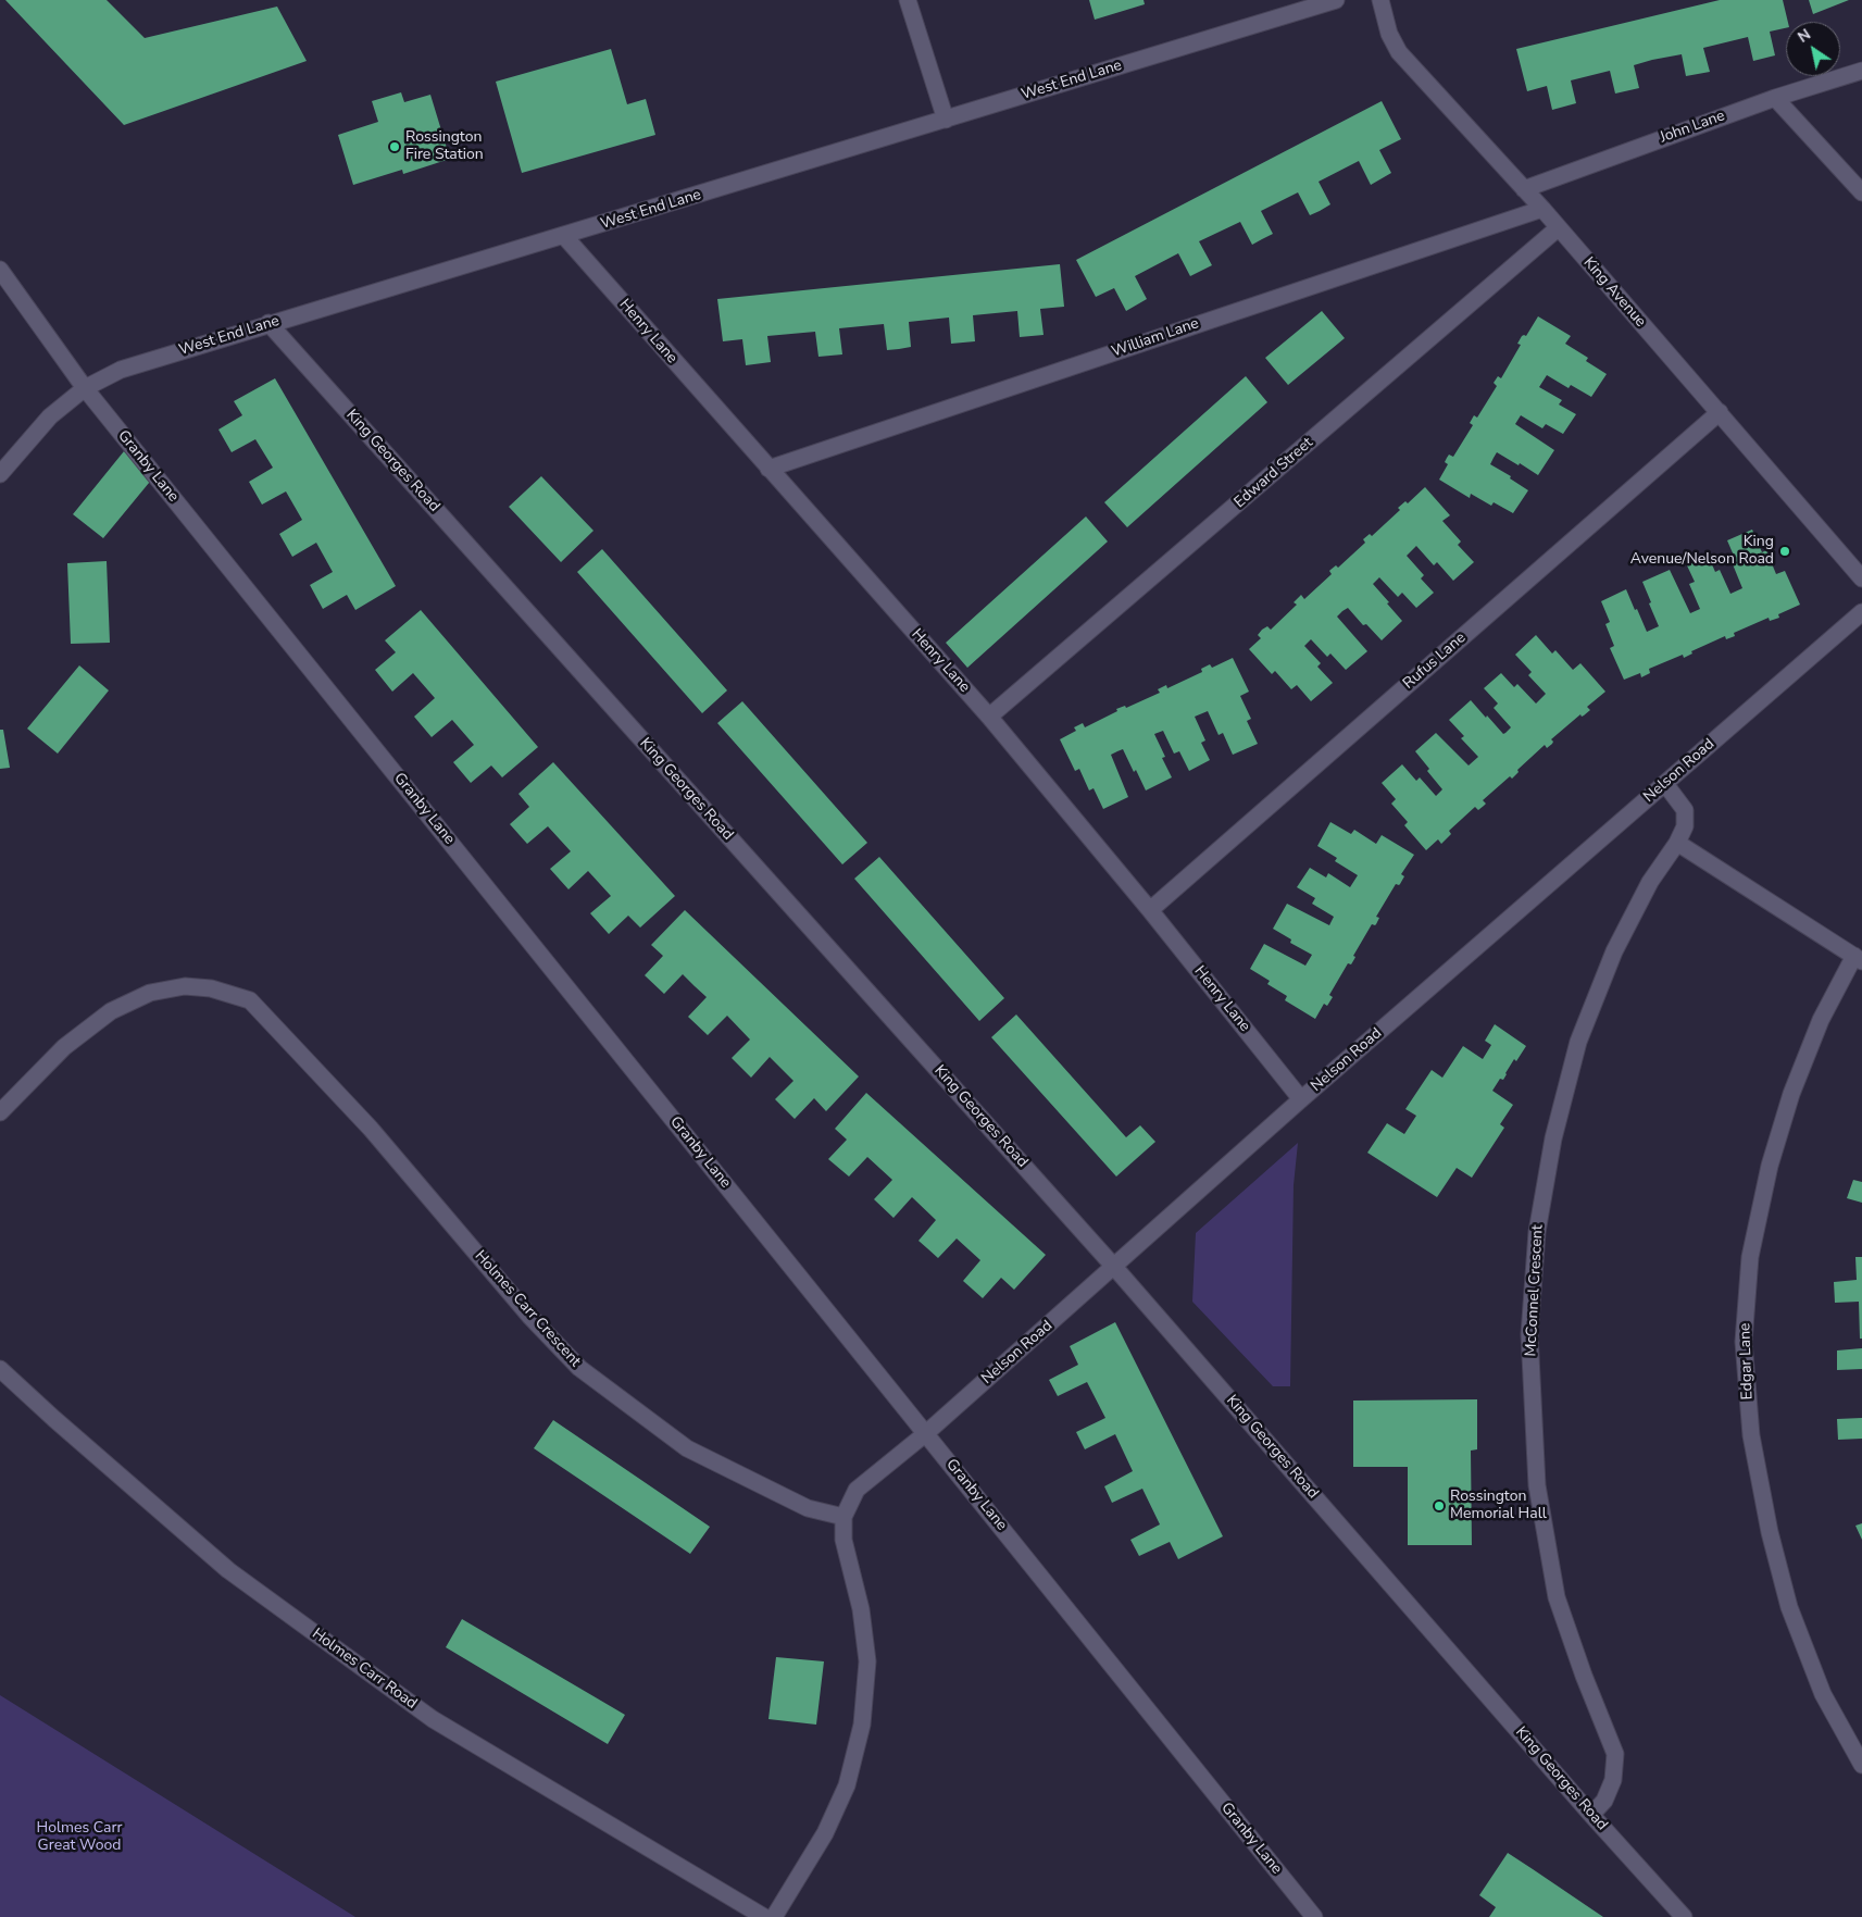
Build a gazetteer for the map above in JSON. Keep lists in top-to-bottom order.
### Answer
{
  "streets": {
    "street": [
      "West End Lane",
      "John Lane",
      "King Avenue",
      "Henry Lane",
      "William Lane",
      "King Georges Road",
      "Granby Lane",
      "Edward Street",
      "Rufus Lane",
      "Nelson Road",
      "McConnel Crescent",
      "Holmes Carr Crescent",
      "Edgar Lane",
      "Holmes Carr Road"
    ]
  },
  "crossings": [
    ["West End Lane", "Henry Lane"],
    ["West End Lane", "King Georges Road"],
    ["West End Lane", "Granby Lane"],
    ["John Lane", "King Avenue"],
    ["King Avenue", "William Lane"],
    ["King Avenue", "Edward Street"],
    ["King Avenue", "Rufus Lane"],
    ["Henry Lane", "William Lane"],
    ["Henry Lane", "Edward Street"],
    ["Henry Lane", "Rufus Lane"],
    ["Henry Lane", "Nelson Road"],
    ["King Georges Road", "Nelson Road"],
    ["King Georges Road", "McConnel Crescent"],
    ["Granby Lane", "Nelson Road"],
    ["Nelson Road", "McConnel Crescent"],
    ["Nelson Road", "Holmes Carr Crescent"]
  ],
  "parks": ["Holmes Carr Great Wood"],
  "places": ["Rossington Fire Station", "King Avenue/Nelson Road", "Rossington Memorial Hall"],
  "north": "top left"
}
